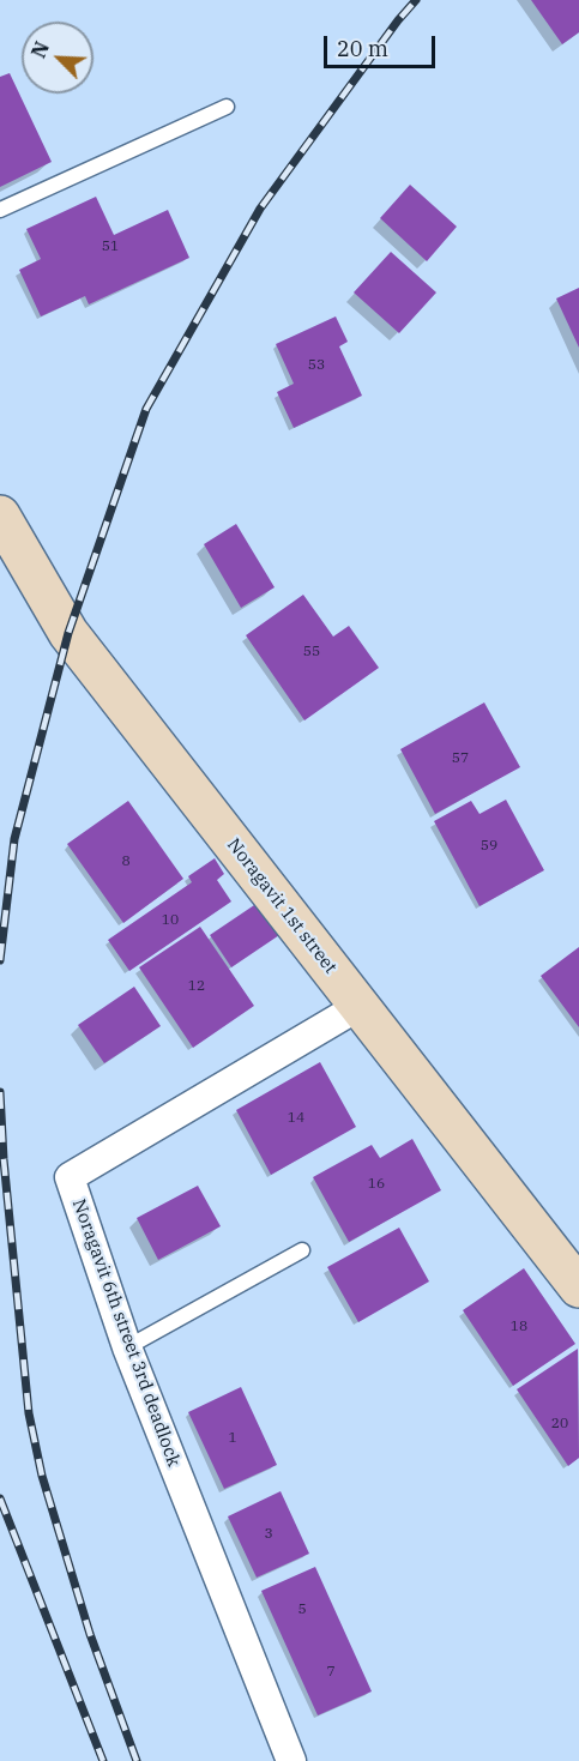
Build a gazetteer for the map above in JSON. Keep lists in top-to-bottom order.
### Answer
{
  "streets": {
    "main road": ["Noragavit 1st street"],
    "street": ["Noragavit 6th street 3rd deadlock"]
  },
  "crossings": [
    ["Noragavit 1st street", "Noragavit 6th street 3rd deadlock"]
  ],
  "house_numbers": [
    "51",
    "53",
    "55",
    "57",
    "59",
    "8",
    "10",
    "12",
    "14",
    "16",
    "18",
    "20",
    "1",
    "3",
    "5",
    "7"
  ],
  "scale_bar": "20 m",
  "north": "top left"
}
